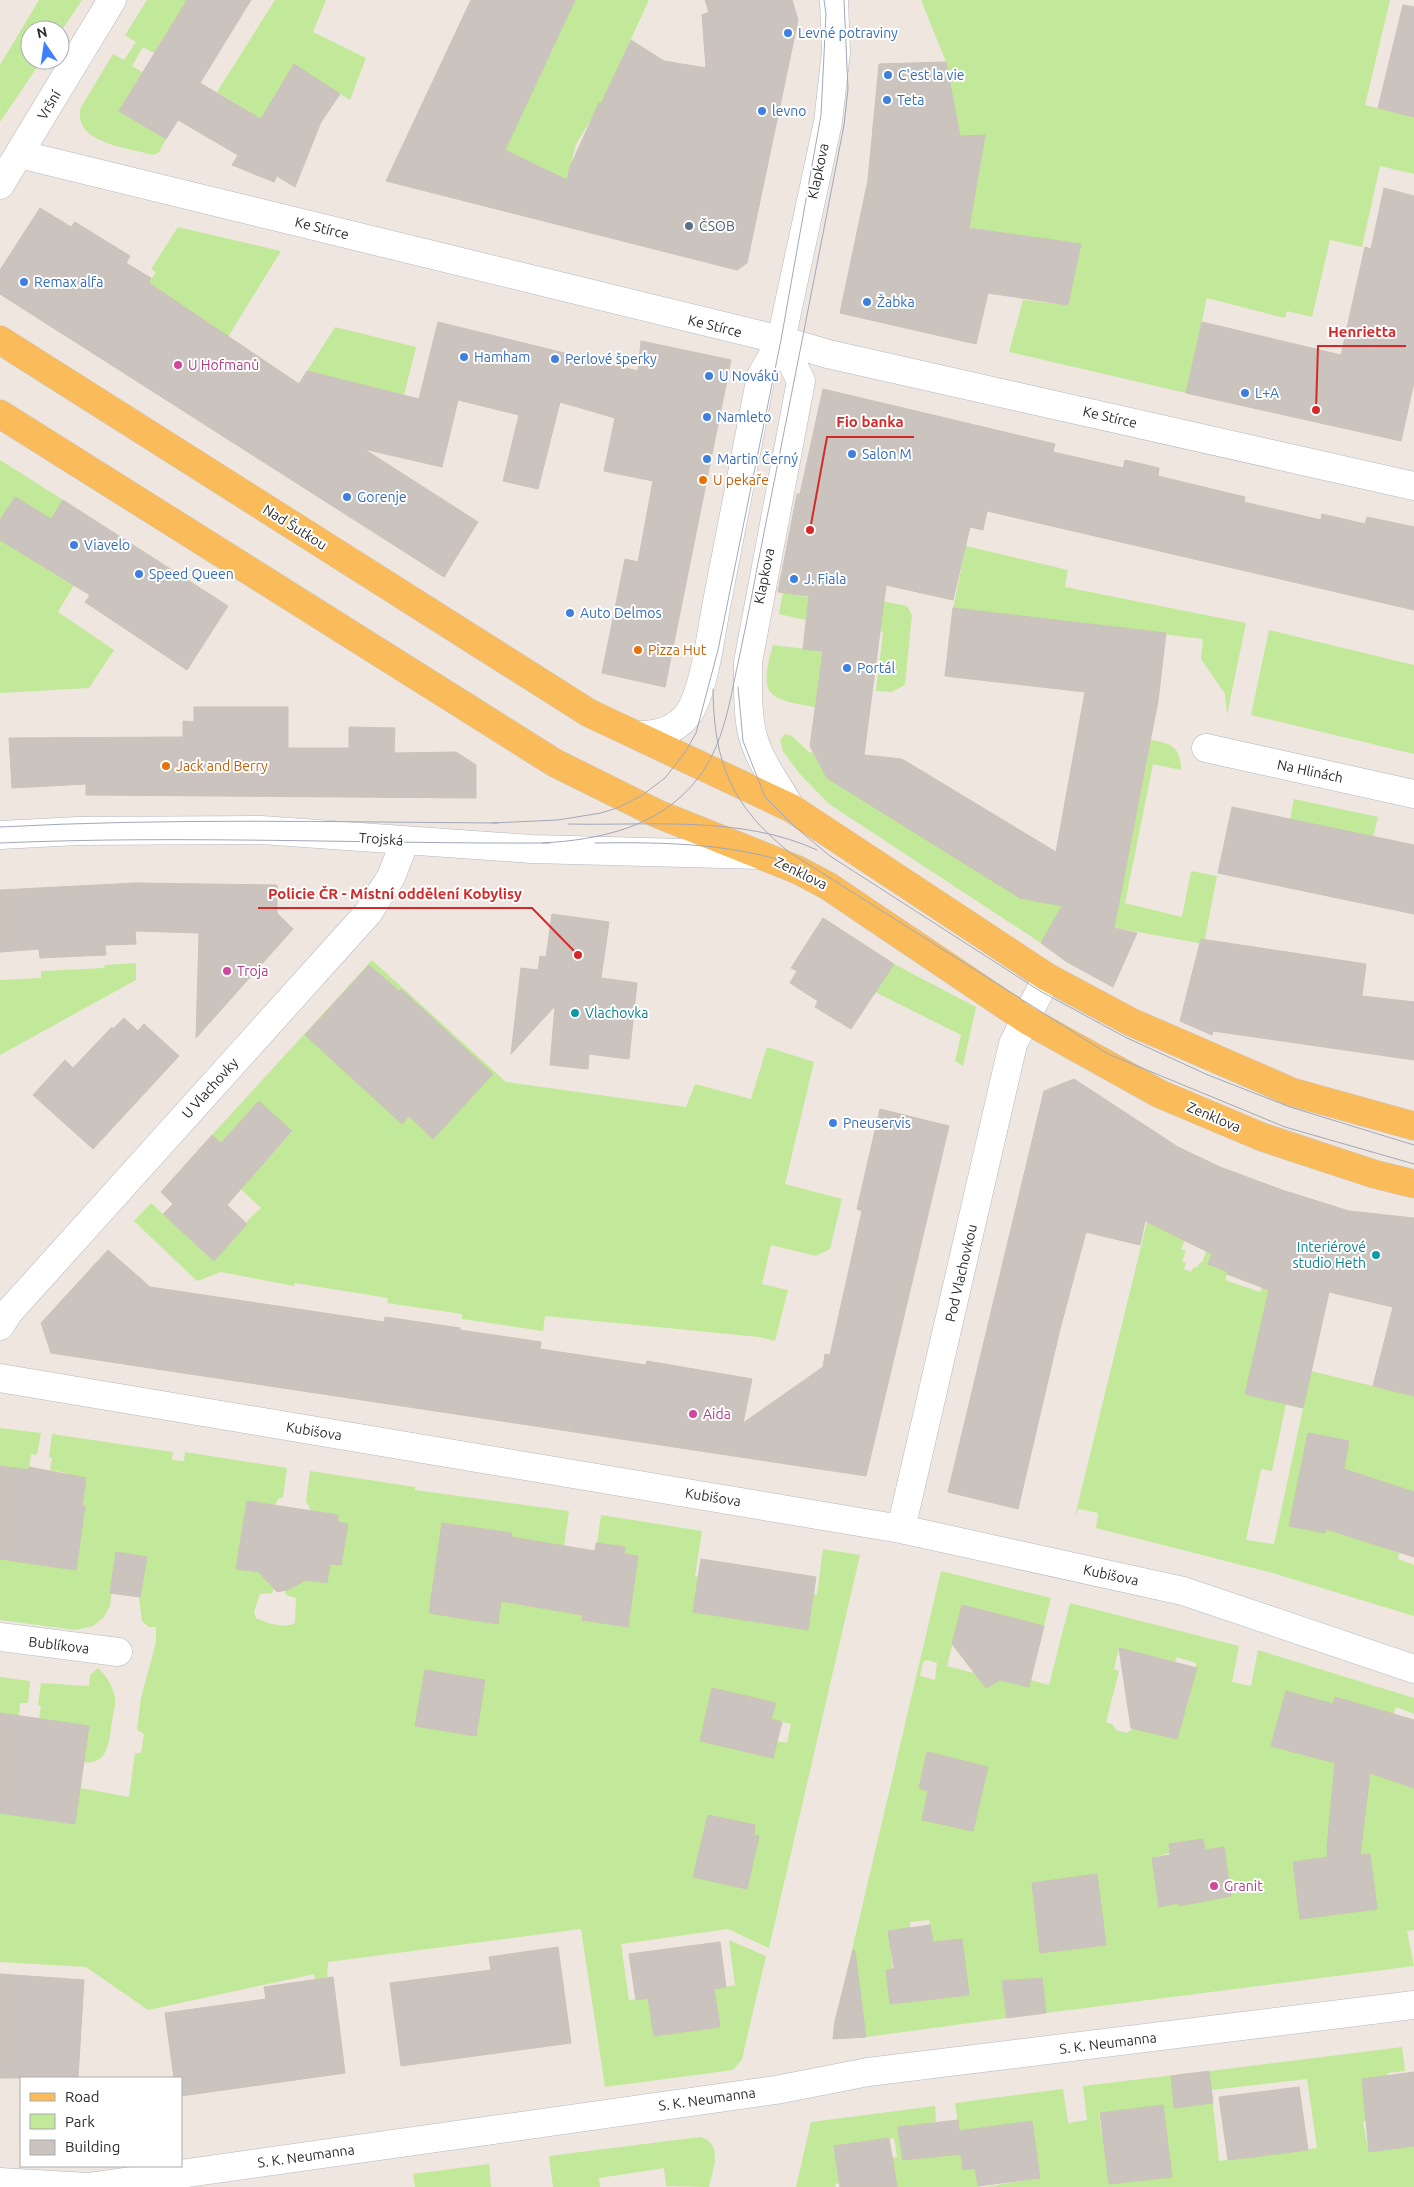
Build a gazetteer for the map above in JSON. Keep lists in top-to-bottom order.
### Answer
{
  "streets": {
    "main road": ["Nad Šutkou", "Zenklova"],
    "street": [
      "Vršní",
      "Klapkova",
      "Ke Stírce",
      "Na Hlinách",
      "Trojská",
      "U Vlachovky",
      "Pod Vlachovkou",
      "Kubišova",
      "Bublíkova",
      "S. K. Neumanna"
    ]
  },
  "crossings": [
    ["Vršní", "Ke Stírce"],
    ["Klapkova", "Ke Stírce"],
    ["Klapkova", "Nad Šutkou"],
    ["Trojská", "Zenklova"],
    ["Trojská", "U Vlachovky"],
    ["Zenklova", "Pod Vlachovkou"],
    ["Pod Vlachovkou", "Kubišova"]
  ],
  "places": [
    "Levné potraviny",
    "C'est la vie",
    "Teta",
    "levno",
    "ČSOB",
    "Remax alfa",
    "Žabka",
    "Hamham",
    "Perlové šperky",
    "U Hofmanů",
    "U Nováků",
    "L+A",
    "Henrietta",
    "Namleto",
    "Salon M",
    "Martin Černý",
    "U pekaře",
    "Gorenje",
    "Fio banka",
    "Viavelo",
    "Speed Queen",
    "J. Fiala",
    "Auto Delmos",
    "Pizza Hut",
    "Portál",
    "Jack and Berry",
    "Policie ČR - Místní oddělení Kobylisy",
    "Troja",
    "Vlachovka",
    "Pneuservis",
    "Interiérové studio Heth",
    "Aida",
    "Granit"
  ],
  "legend": ["Road", "Park", "Building"],
  "north": "top"
}
